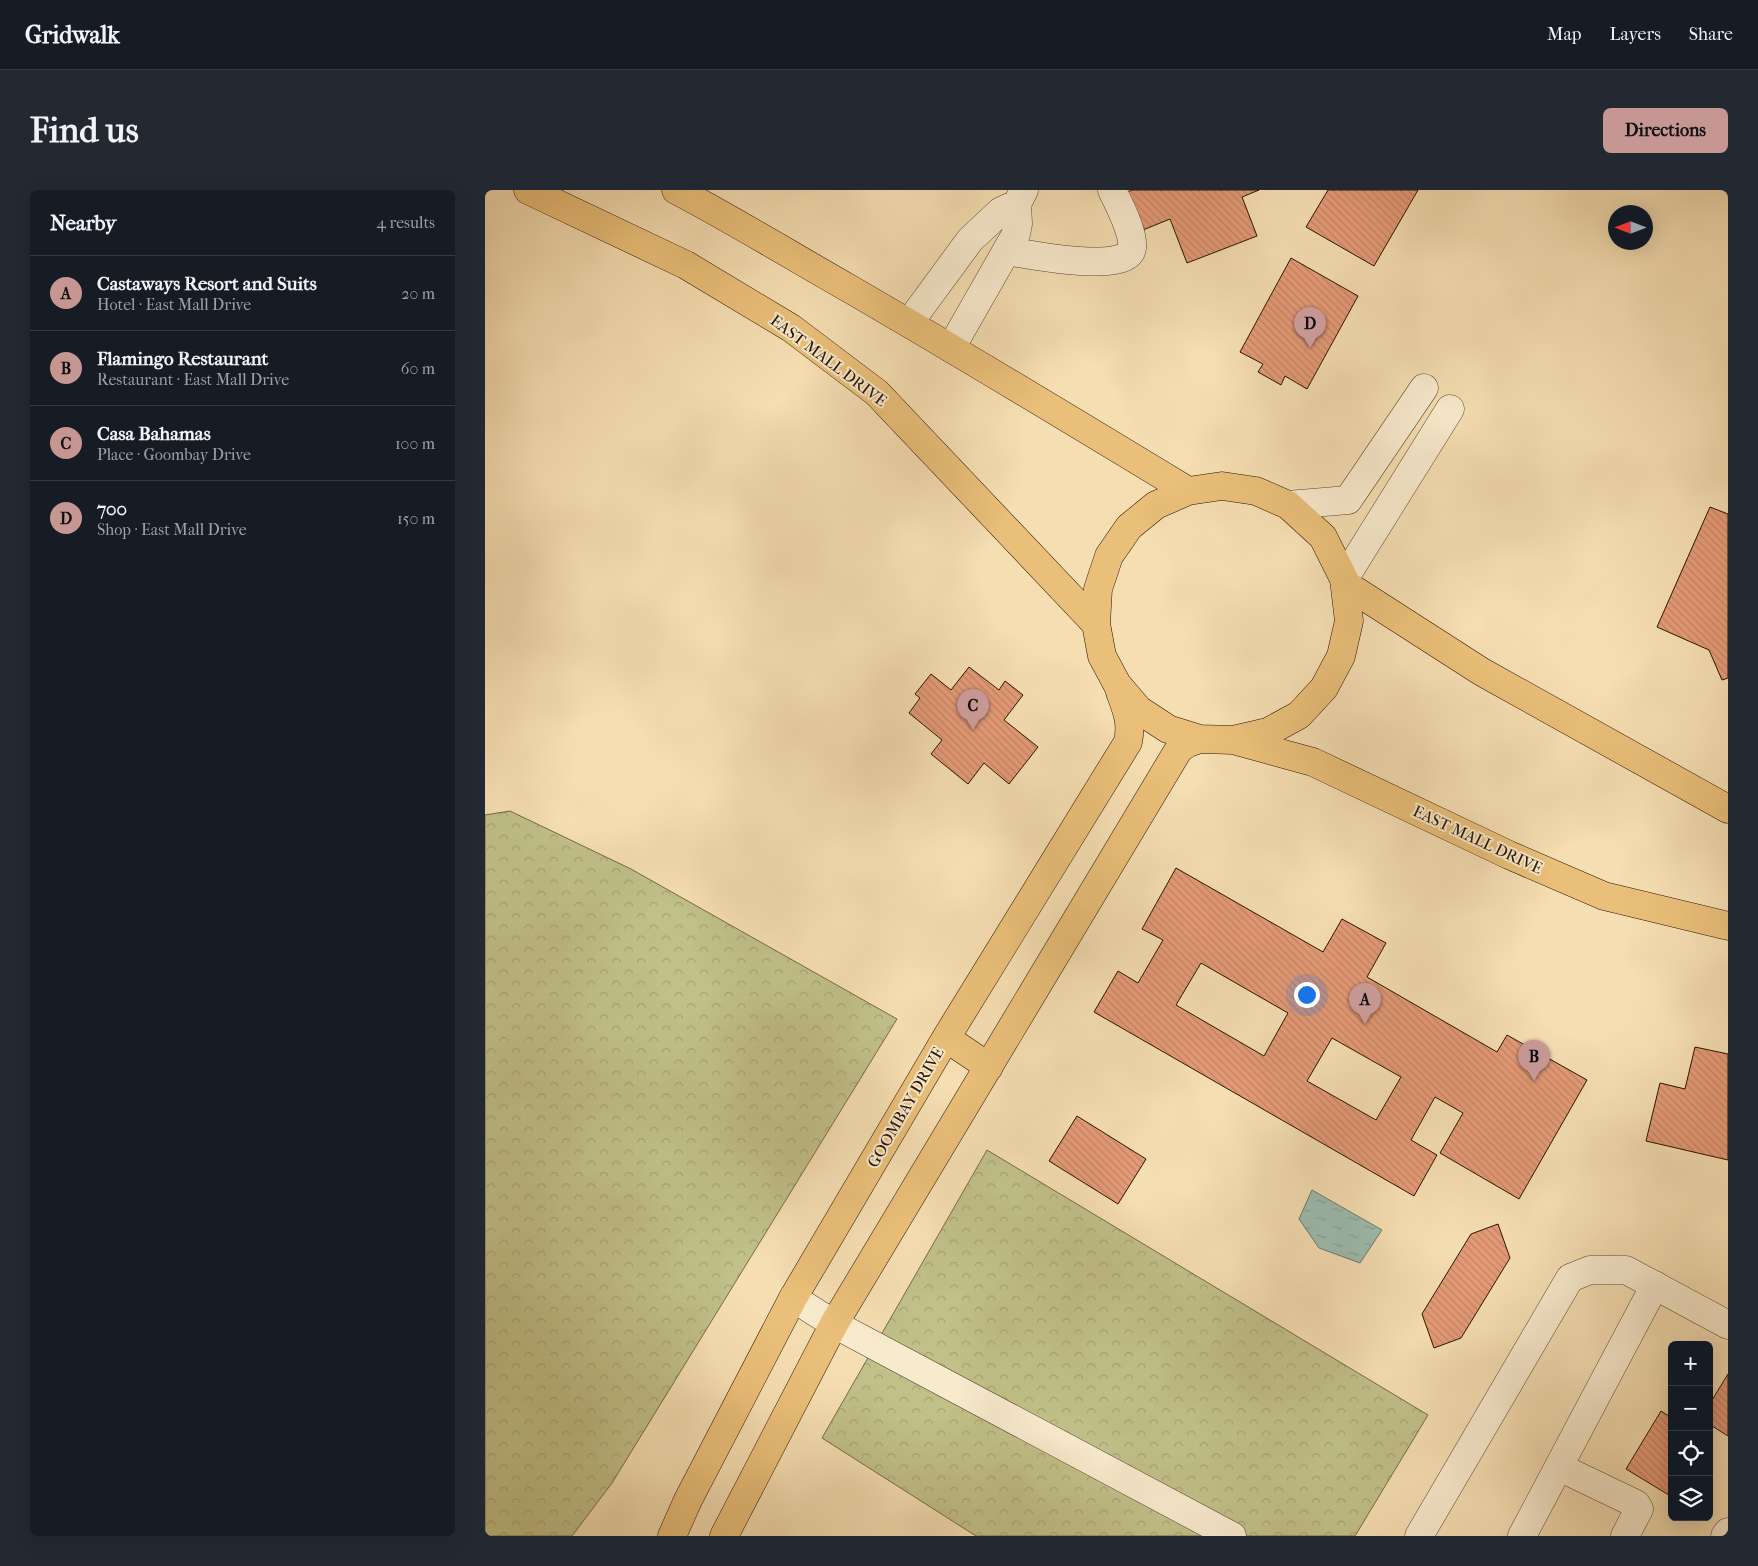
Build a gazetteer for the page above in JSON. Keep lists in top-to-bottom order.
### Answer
{
  "streets": {
    "main road": ["EAST MALL DRIVE", "GOOMBAY DRIVE"]
  },
  "north": "left",
  "page": {
    "header": "Gridwalk",
    "nav": ["Map", "Layers", "Share"],
    "buttons": "Directions",
    "title": "Find us",
    "heading": ["Nearby", "4 results"],
    "list": [
      {
        "mark": "A",
        "name": "Castaways Resort and Suits",
        "note": "Hotel · East Mall Drive",
        "value": "20 m"
      },
      {
        "mark": "B",
        "name": "Flamingo Restaurant",
        "note": "Restaurant · East Mall Drive",
        "value": "60 m"
      },
      {
        "mark": "C",
        "name": "Casa Bahamas",
        "note": "Place · Goombay Drive",
        "value": "100 m"
      },
      {
        "mark": "D",
        "name": "700",
        "note": "Shop · East Mall Drive",
        "value": "150 m"
      }
    ],
    "pins": [
      "D",
      "C",
      "A",
      "B"
    ],
    "map_buttons": ["+", "−"]
  }
}
